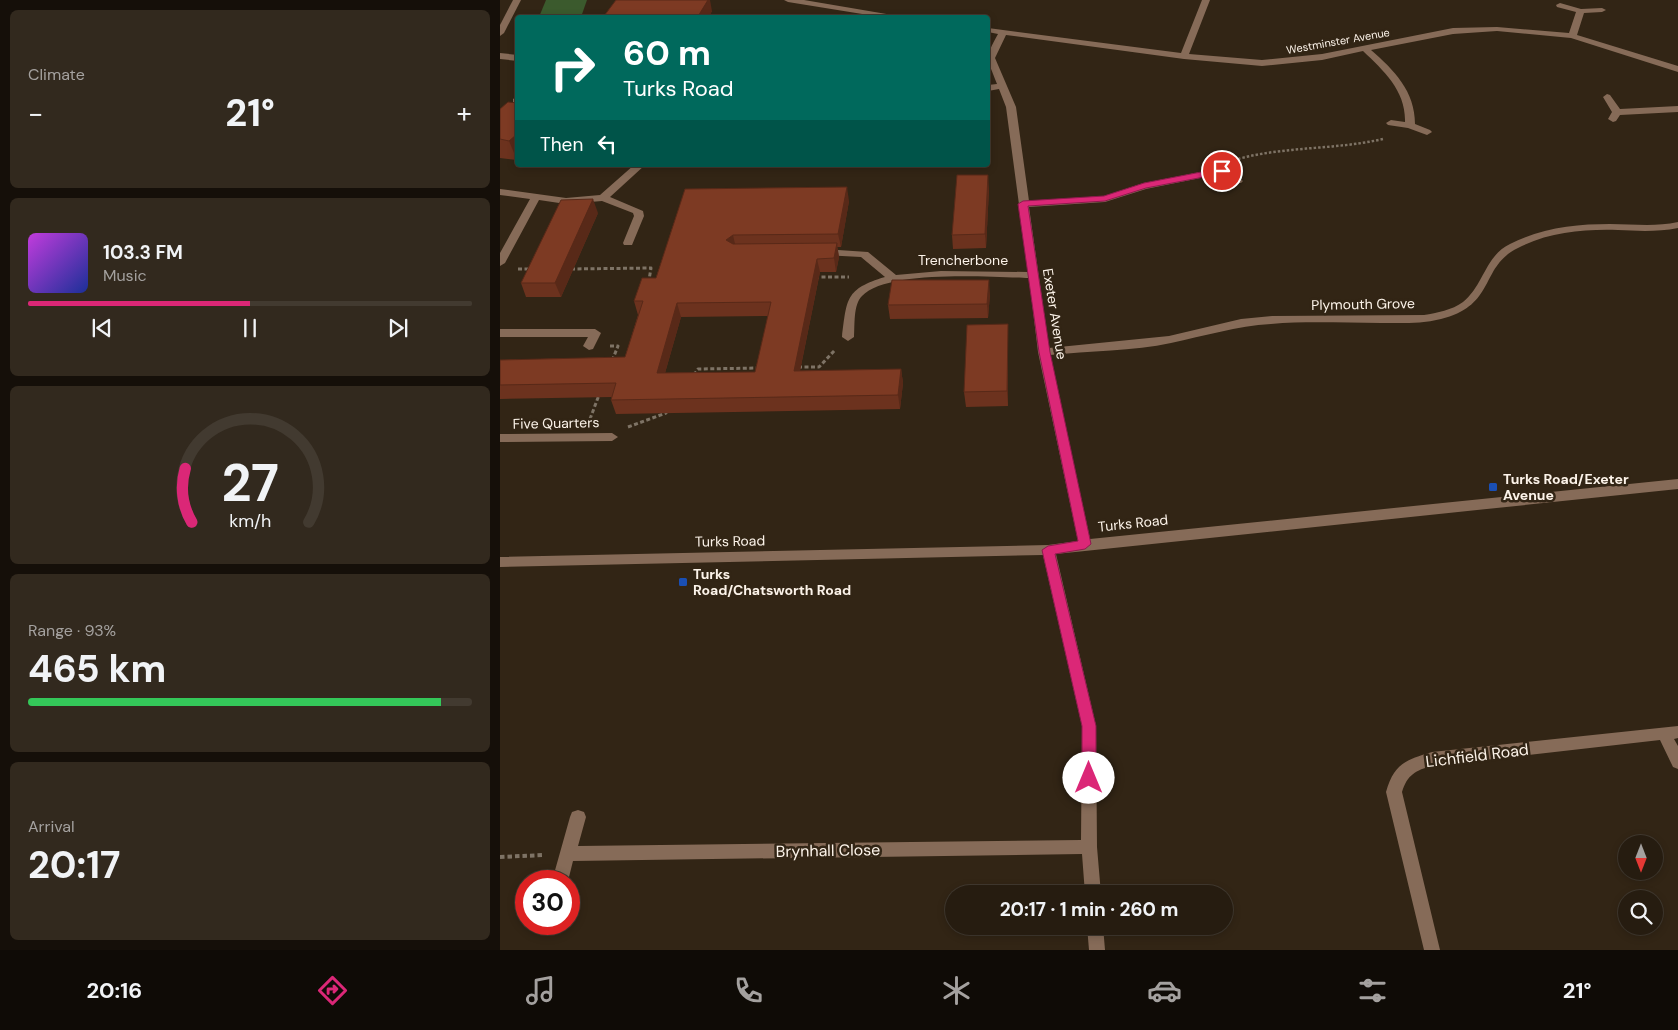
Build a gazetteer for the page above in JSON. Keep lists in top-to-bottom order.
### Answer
{
  "streets": {
    "street": [
      "Westminster Avenue",
      "Trencherbone",
      "Plymouth Grove",
      "Exeter Avenue",
      "Five Quarters",
      "Turks Road",
      "Lichfield Road",
      "Brynhall Close"
    ]
  },
  "crossings": [
    ["Westminster Avenue", "Exeter Avenue"],
    ["Trencherbone", "Exeter Avenue"],
    ["Plymouth Grove", "Exeter Avenue"],
    ["Exeter Avenue", "Turks Road"]
  ],
  "places": {
    "transit": ["Turks Road/Exeter Avenue", "Turks Road/Chatsworth Road"]
  },
  "north": "bottom",
  "page": {
    "tile": [
      "Climate",
      ["Range · 93%", "465 km"],
      ["Arrival", "20:17"]
    ],
    "turn": ["60 m", "Turks Road"],
    "heat": ["−", "21°", "+"],
    "then": "Then",
    "song": ["103.3 FM", "Music"],
    "limit": "30",
    "trip": "20:17 · 1 min · 260 m",
    "tabs": ["20:16", "21°"],
    "gauge": ["27", "km/h"]
  }
}
